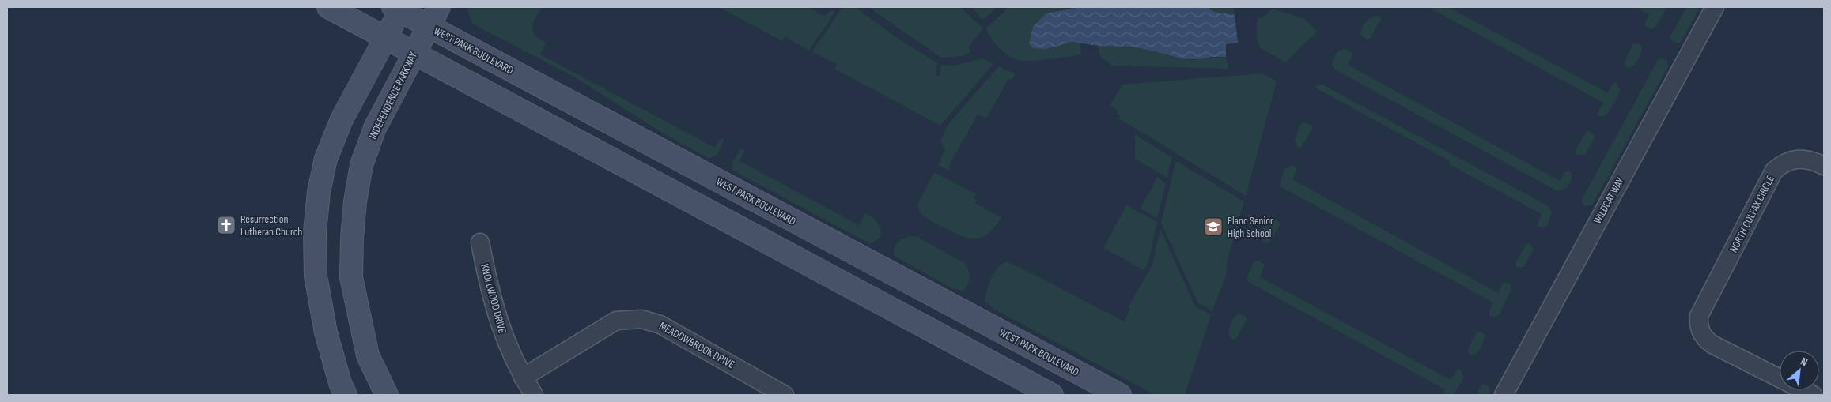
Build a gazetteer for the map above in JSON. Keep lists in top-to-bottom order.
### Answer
{
  "streets": {
    "main road": ["WEST PARK BOULEVARD", "INDEPENDENCE PARKWAY"],
    "street": [
      "WILDCAT WAY",
      "NORTH COLFAX CIRCLE",
      "KNOLLWOOD DRIVE",
      "MEADOWBROOK DRIVE"
    ]
  },
  "crossings": [
    ["WEST PARK BOULEVARD", "INDEPENDENCE PARKWAY"],
    ["KNOLLWOOD DRIVE", "MEADOWBROOK DRIVE"]
  ],
  "places": {
    "church": ["Resurrection Lutheran Church"],
    "school or university": ["Plano Senior High School"]
  },
  "north": "top right"
}
